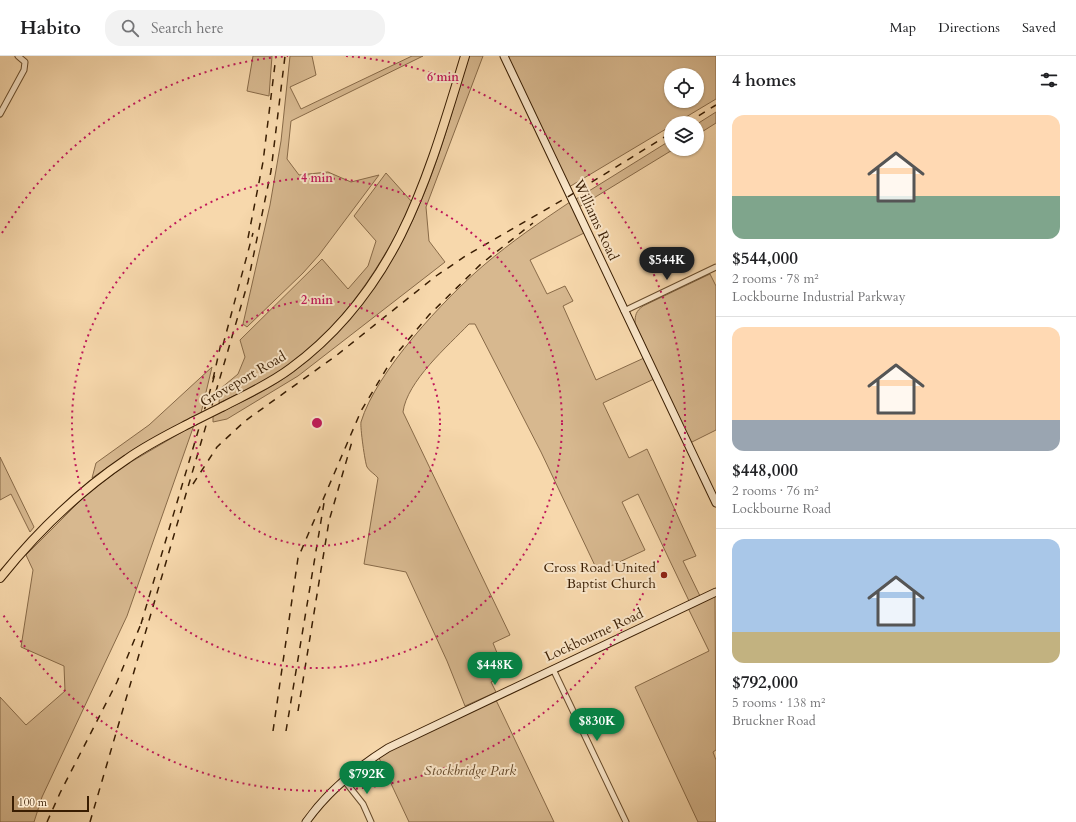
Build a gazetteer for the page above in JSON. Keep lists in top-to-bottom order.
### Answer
{
  "streets": {
    "main road": ["Williams Road", "Groveport Road", "Lockbourne Road"]
  },
  "parks": ["Stockbridge Park"],
  "places": ["Cross Road United Baptist Church"],
  "scale_bar": "100 m",
  "page": {
    "header": "Habito",
    "search": "Search here",
    "nav": ["Map", "Directions", "Saved"],
    "heading": "4 homes",
    "list": [
      {
        "name": "$544,000",
        "note": "2 rooms · 78 m² · Lockbourne Industrial Parkway"
      },
      {
        "name": "$448,000",
        "note": "2 rooms · 76 m² · Lockbourne Road"
      },
      {
        "name": "$792,000",
        "note": "5 rooms · 138 m² · Bruckner Road"
      }
    ],
    "price": [
      "$544K",
      "$448K",
      "$830K",
      "$792K"
    ],
    "scale": "100 m"
  },
  "rings": ["6 min", "4 min", "2 min"]
}
